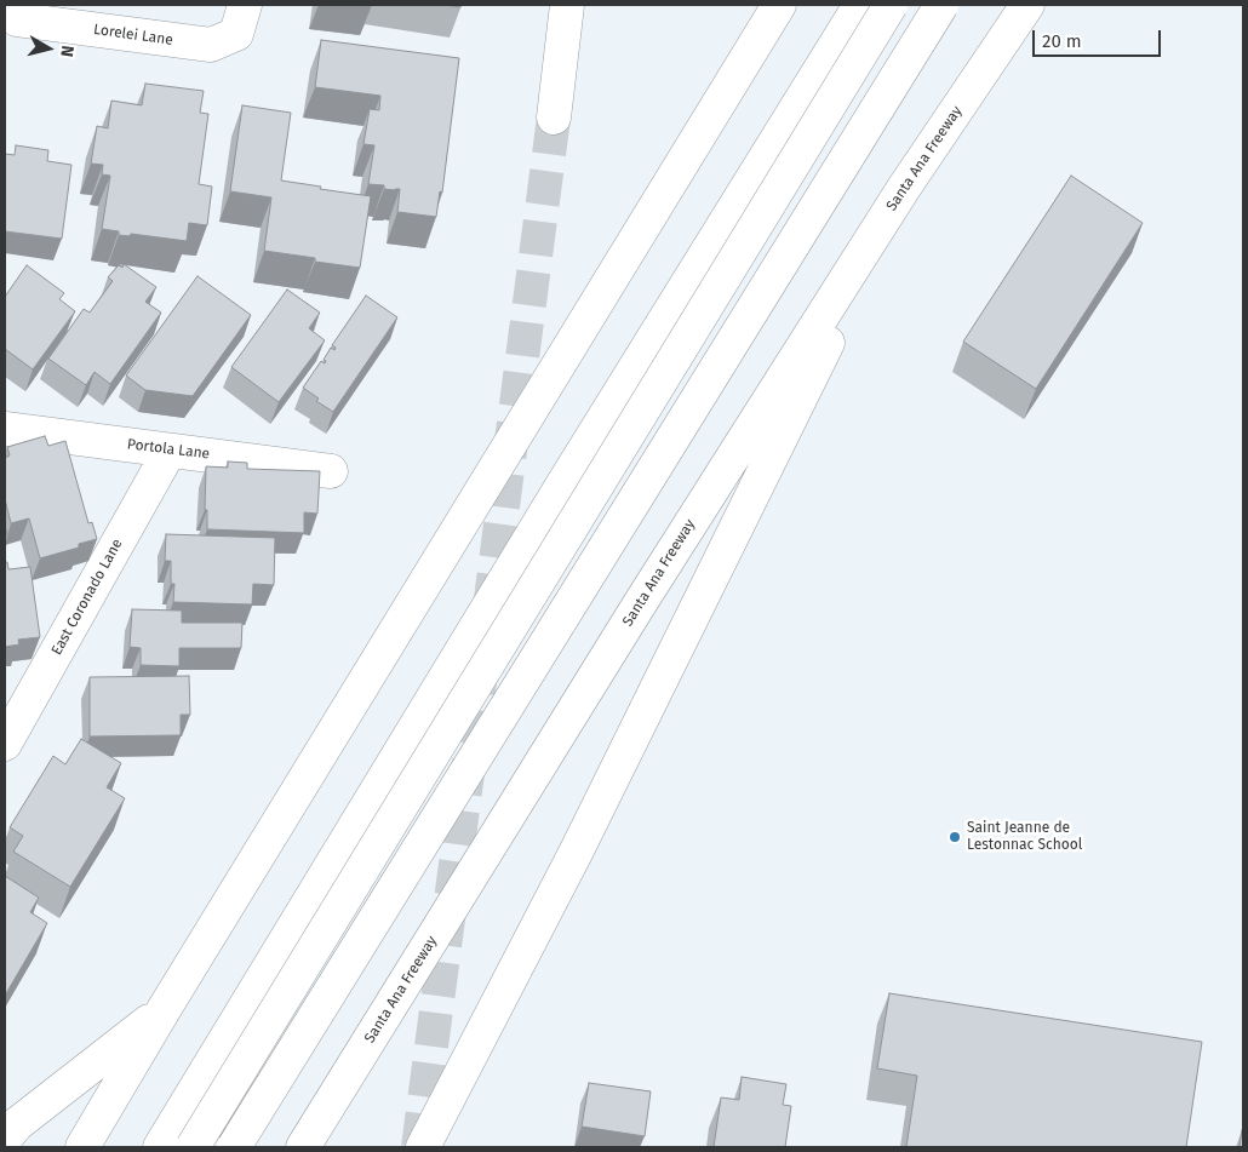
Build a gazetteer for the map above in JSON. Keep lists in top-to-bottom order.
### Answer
{
  "streets": {
    "main road": [
      "Lorelei Lane",
      "Santa Ana Freeway",
      "Portola Lane",
      "East Coronado Lane"
    ]
  },
  "crossings": [
    ["Portola Lane", "East Coronado Lane"]
  ],
  "places": ["Saint Jeanne de Lestonnac School"],
  "scale_bar": "20 m",
  "north": "right"
}
